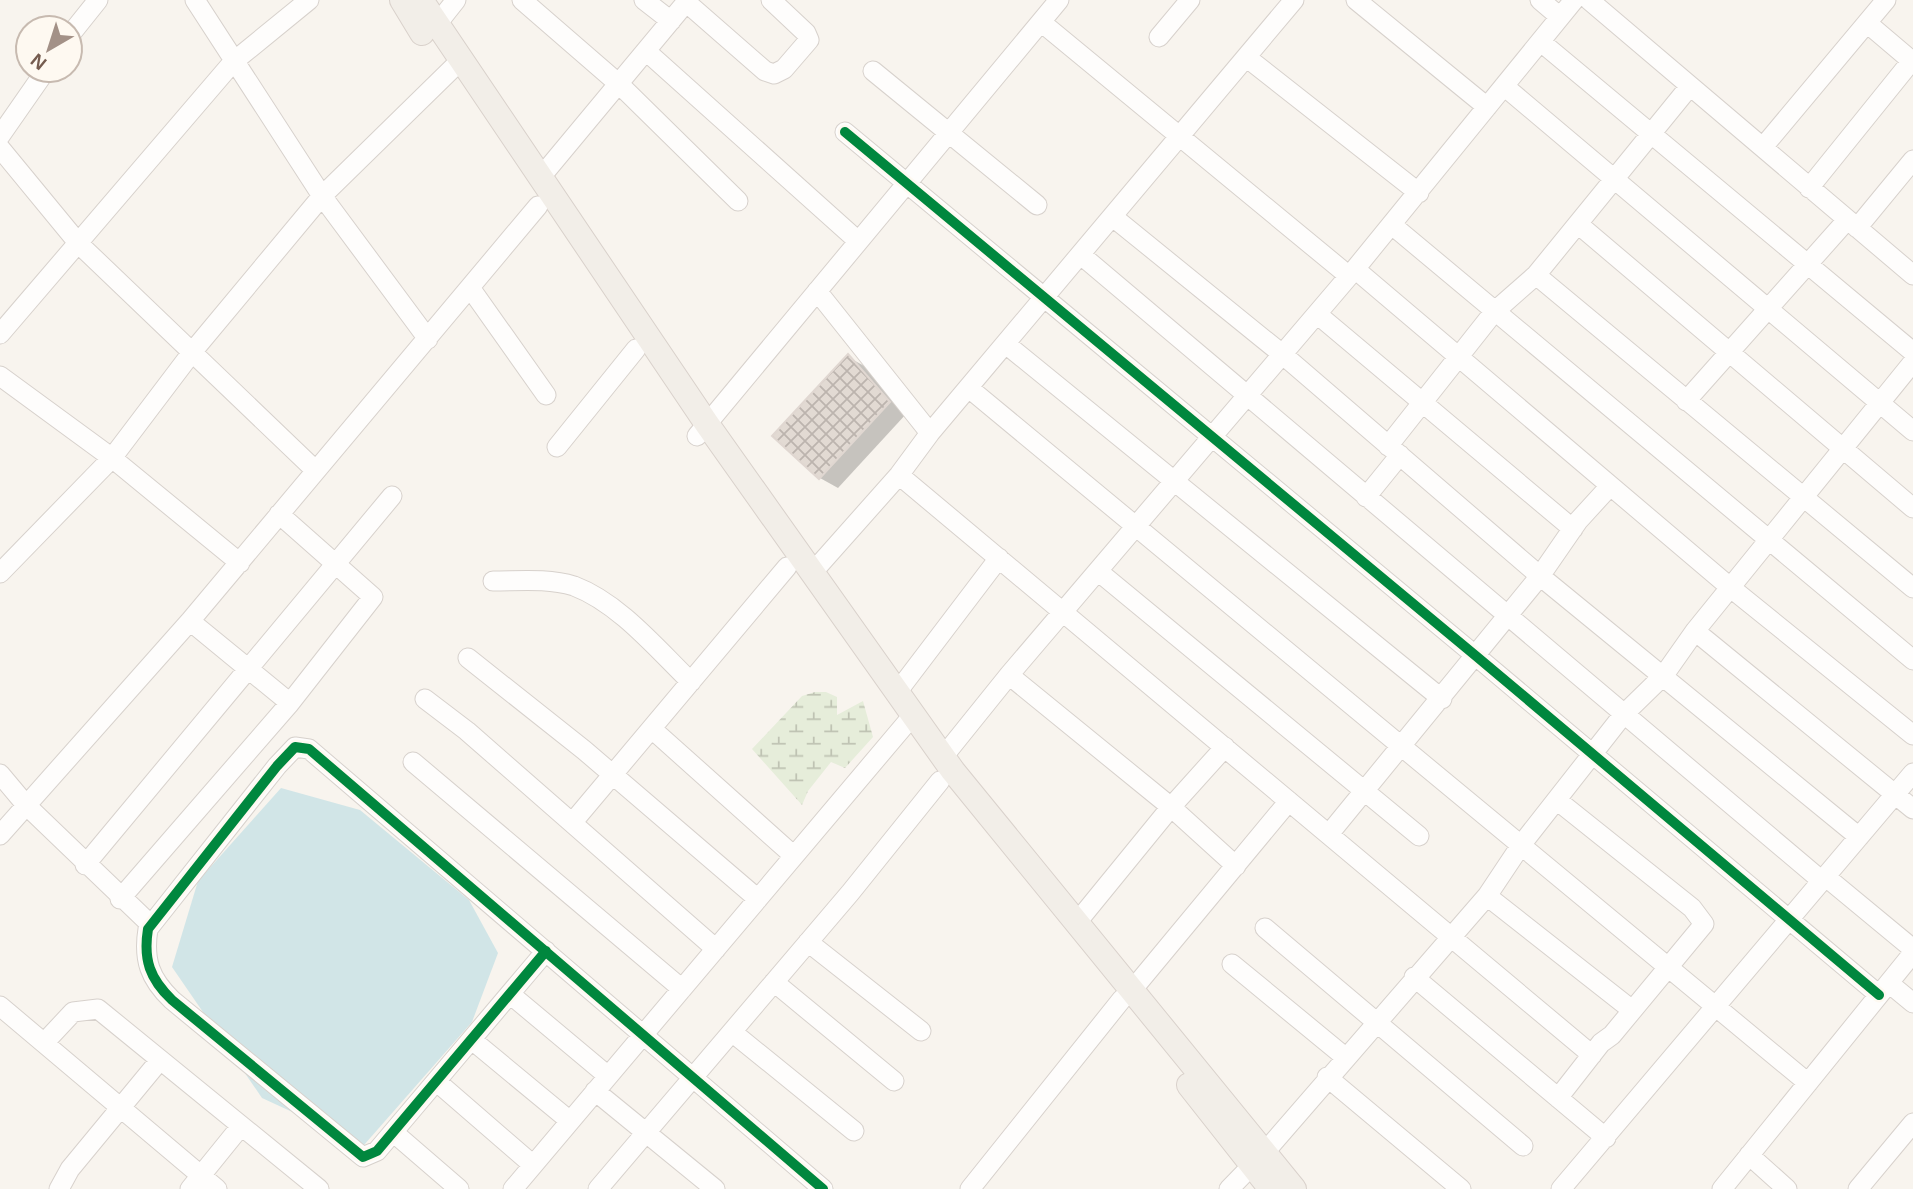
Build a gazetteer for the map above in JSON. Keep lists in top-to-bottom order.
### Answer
{
  "north": "bottom left"
}
